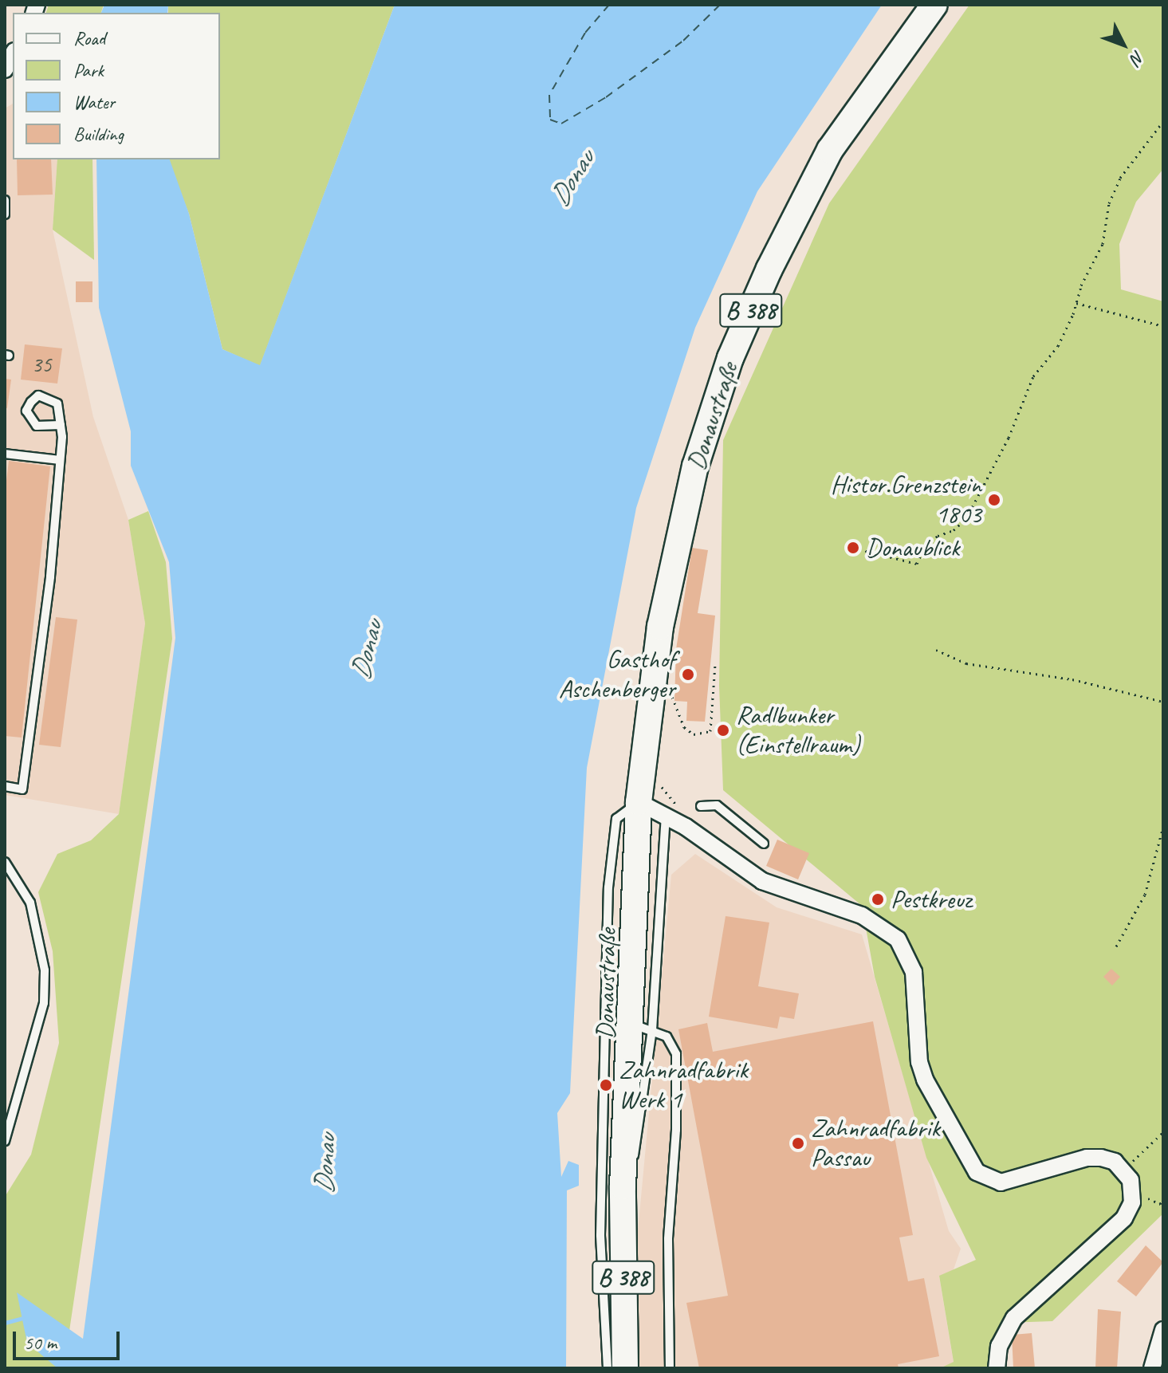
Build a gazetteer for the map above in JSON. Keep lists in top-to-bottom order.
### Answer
{
  "streets": {
    "main road": ["B 388", "Donaustraße"]
  },
  "water": ["Donau"],
  "places": [
    "Histor.Grenzstein 1803",
    "Donaublick",
    "Gasthof Aschenberger",
    "Radlbunker (Einstellraum)",
    "Pestkreuz",
    "Zahnradfabrik Werk 1",
    "Zahnradfabrik Passau"
  ],
  "house_numbers": ["35"],
  "legend": [
    "Road",
    "Park",
    "Water",
    "Building"
  ],
  "scale_bar": "50 m",
  "north": "bottom right"
}
